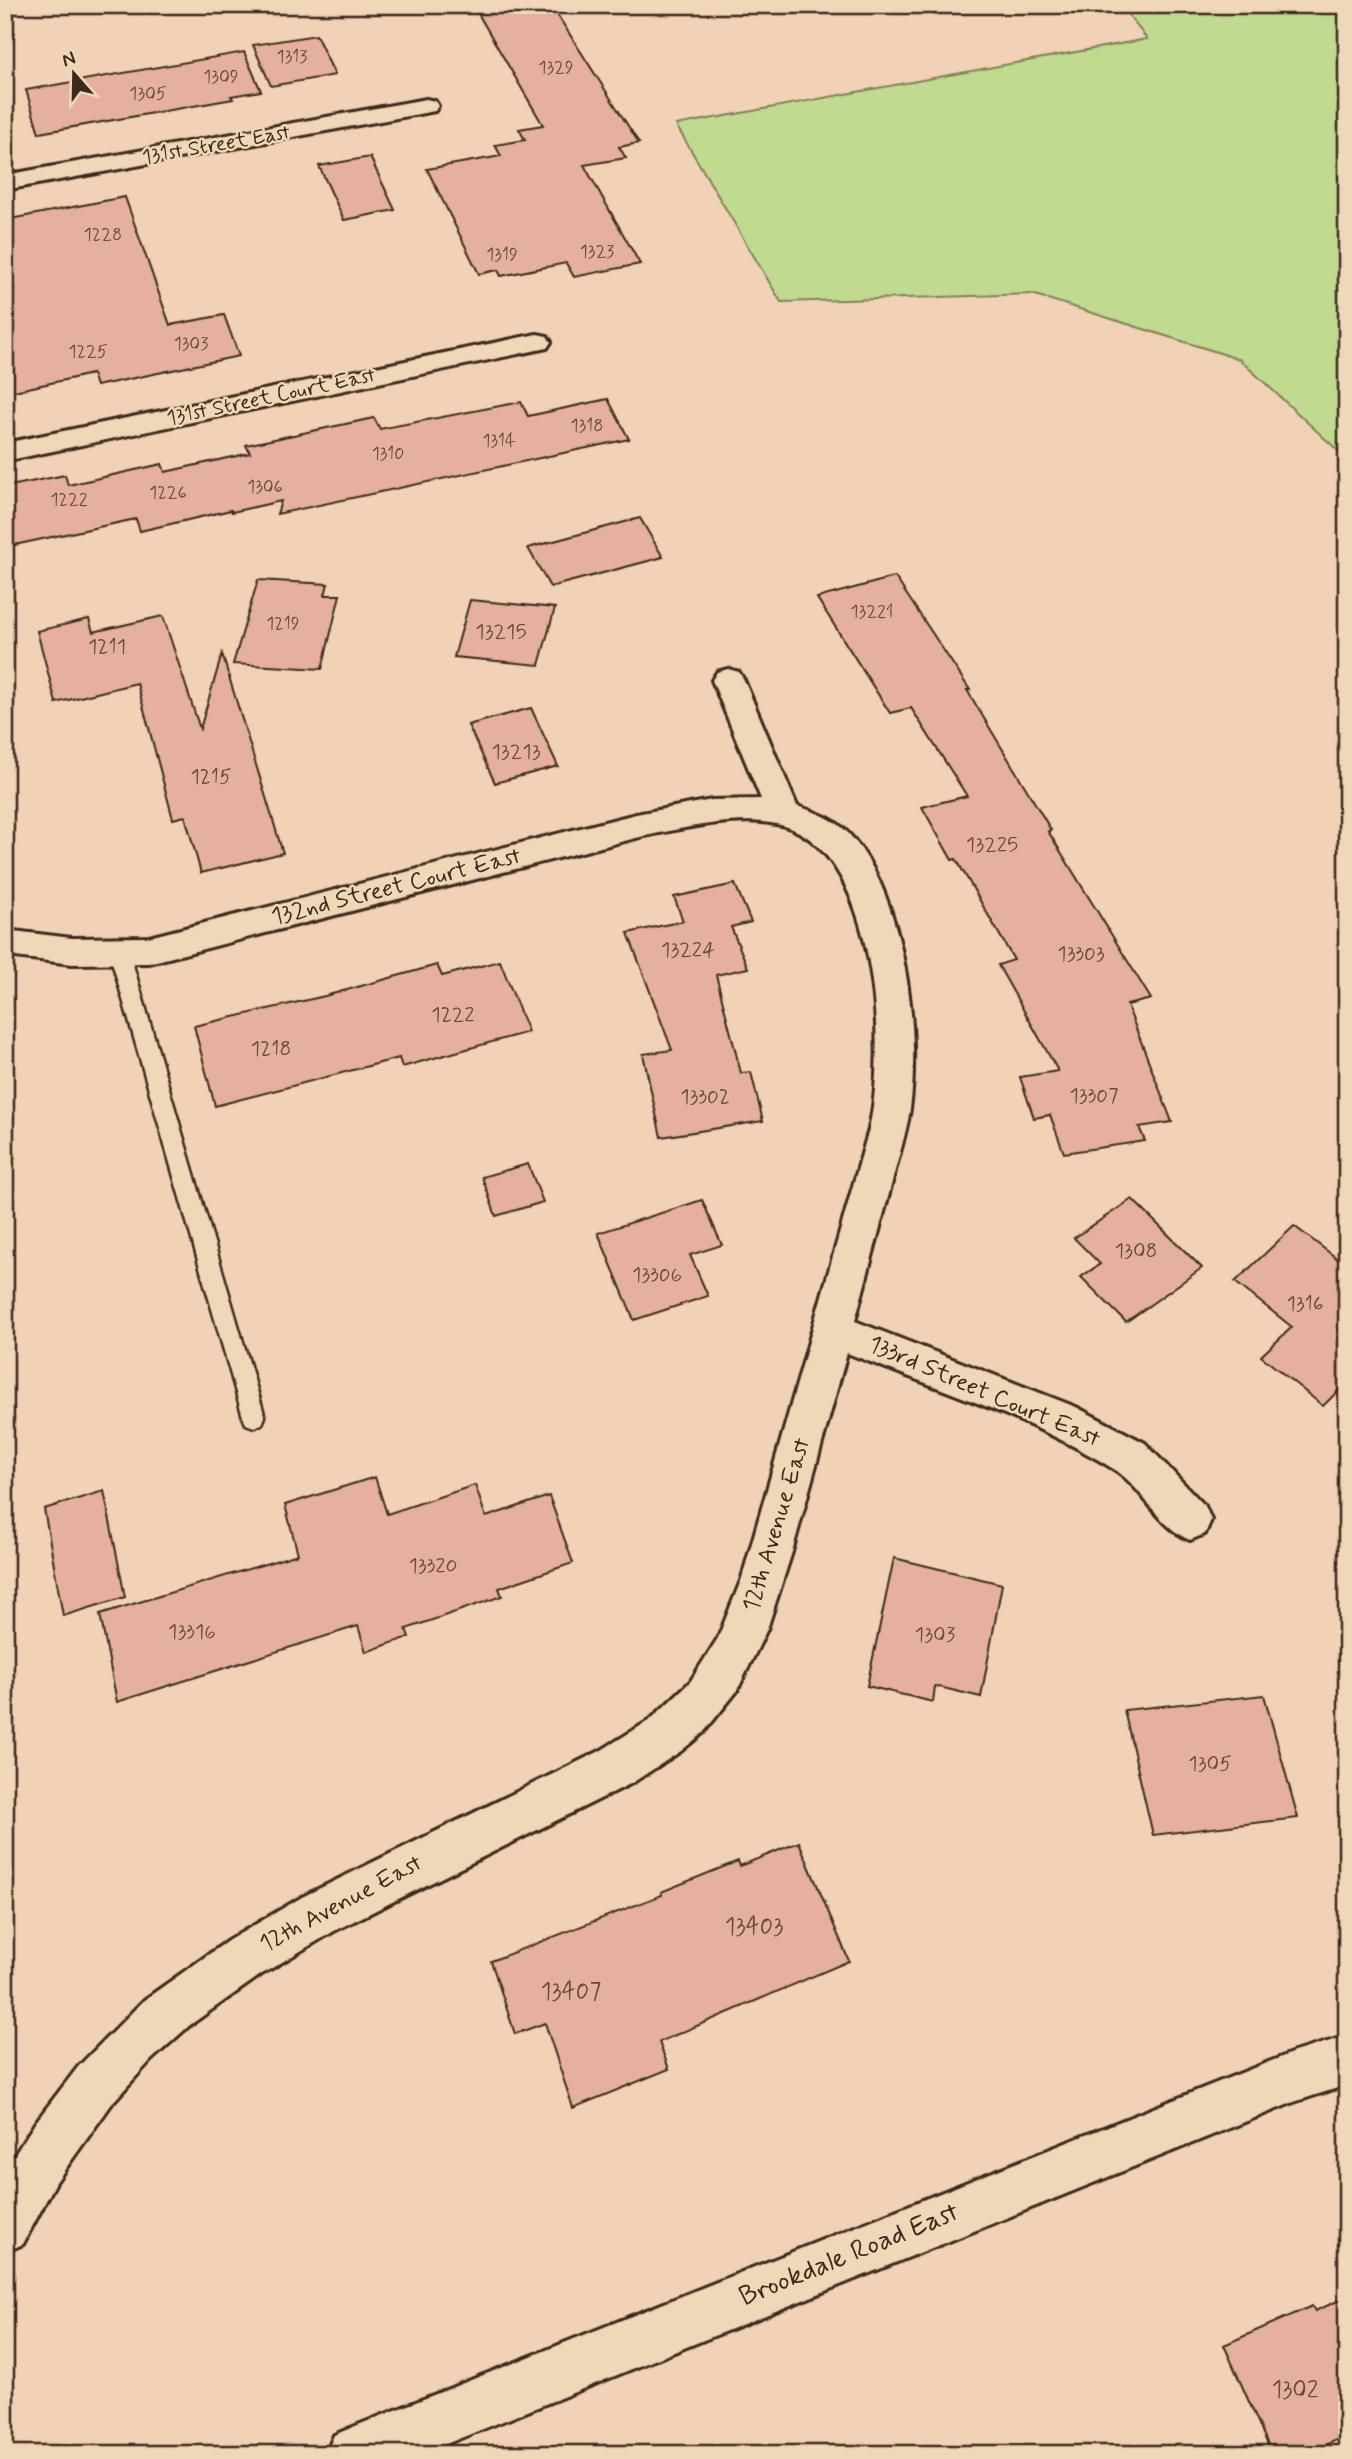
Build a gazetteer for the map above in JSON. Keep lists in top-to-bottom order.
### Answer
{
  "streets": {
    "street": [
      "131st Street East",
      "131st Street Court East",
      "132nd Street Court East",
      "133rd Street Court East",
      "12th Avenue East",
      "Brookdale Road East"
    ]
  },
  "crossings": [
    ["132nd Street Court East", "12th Avenue East"],
    ["133rd Street Court East", "12th Avenue East"]
  ],
  "house_numbers": [
    "1313",
    "1329",
    "1309",
    "1305",
    "1228",
    "1323",
    "1319",
    "1303",
    "1225",
    "1318",
    "1314",
    "1310",
    "1306",
    "1226",
    "1222",
    "13221",
    "1219",
    "13215",
    "1211",
    "13213",
    "1215",
    "13225",
    "13224",
    "13303",
    "1222",
    "1218",
    "13307",
    "13302",
    "1308",
    "13306",
    "1316",
    "13320",
    "13316",
    "1303",
    "1305",
    "13403",
    "13407",
    "1302"
  ],
  "north": "top"
}
